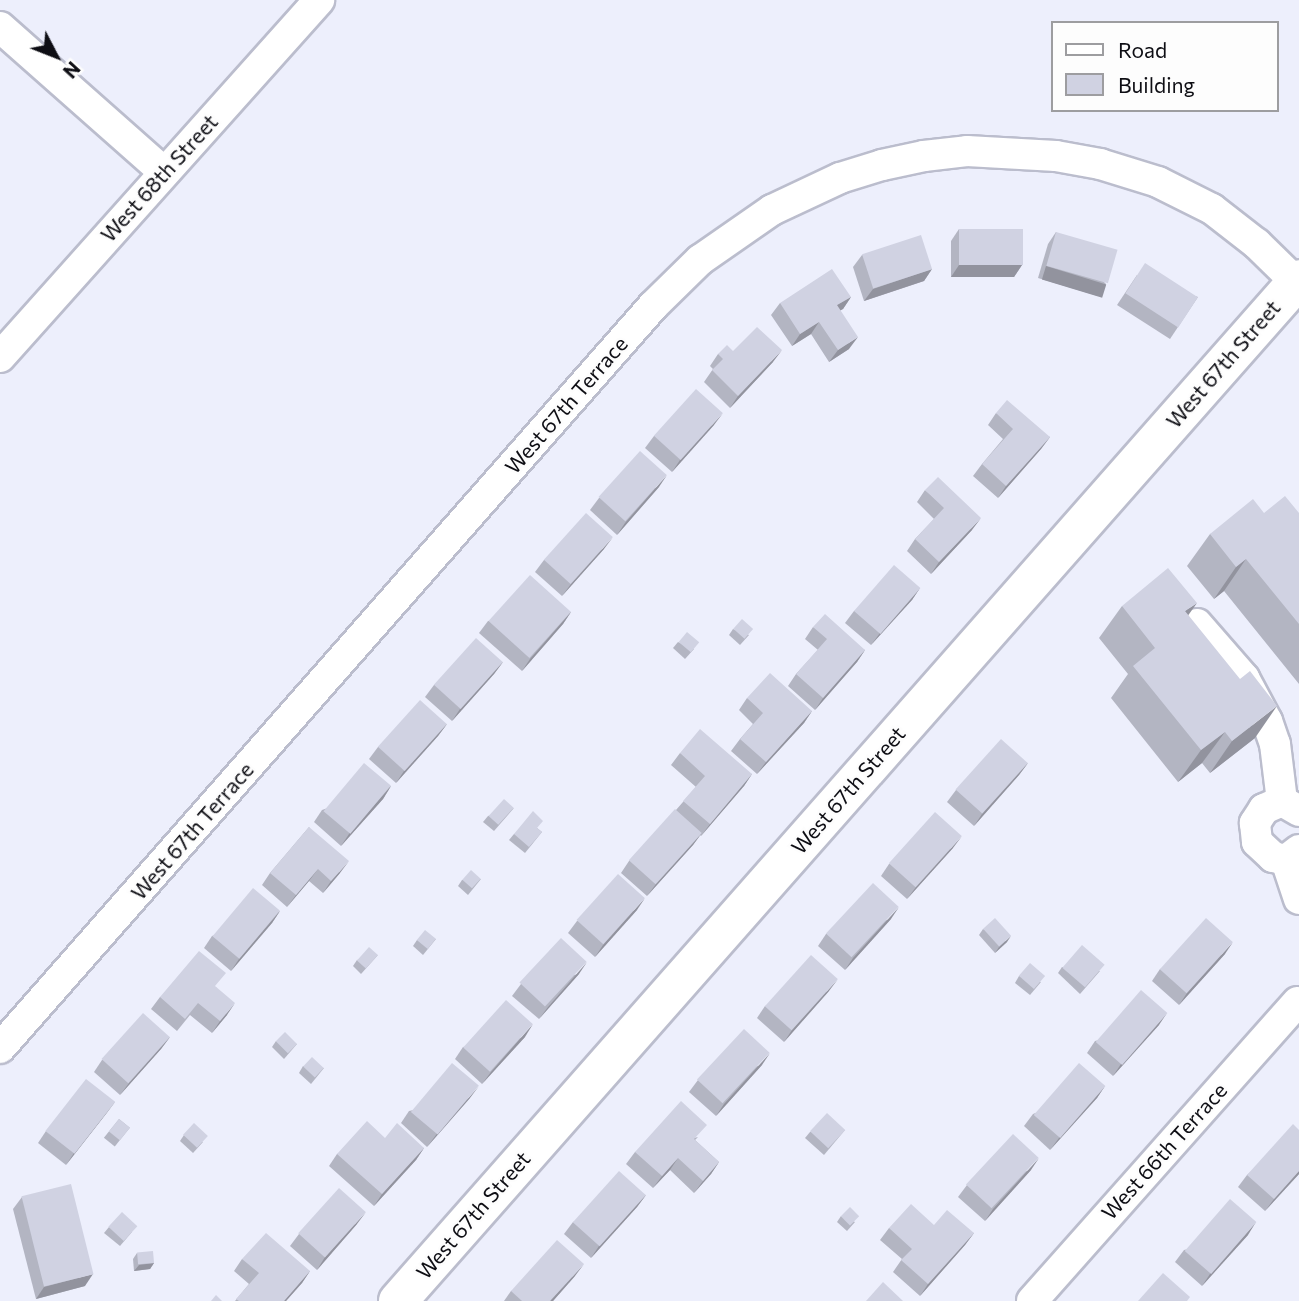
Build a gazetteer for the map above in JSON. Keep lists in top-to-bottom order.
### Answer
{
  "streets": {
    "street": [
      "West 68th Street",
      "West 67th Street",
      "West 67th Terrace",
      "West 66th Terrace"
    ]
  },
  "crossings": [
    ["West 67th Street", "West 67th Terrace"]
  ],
  "legend": ["Road", "Building"],
  "north": "bottom right"
}
